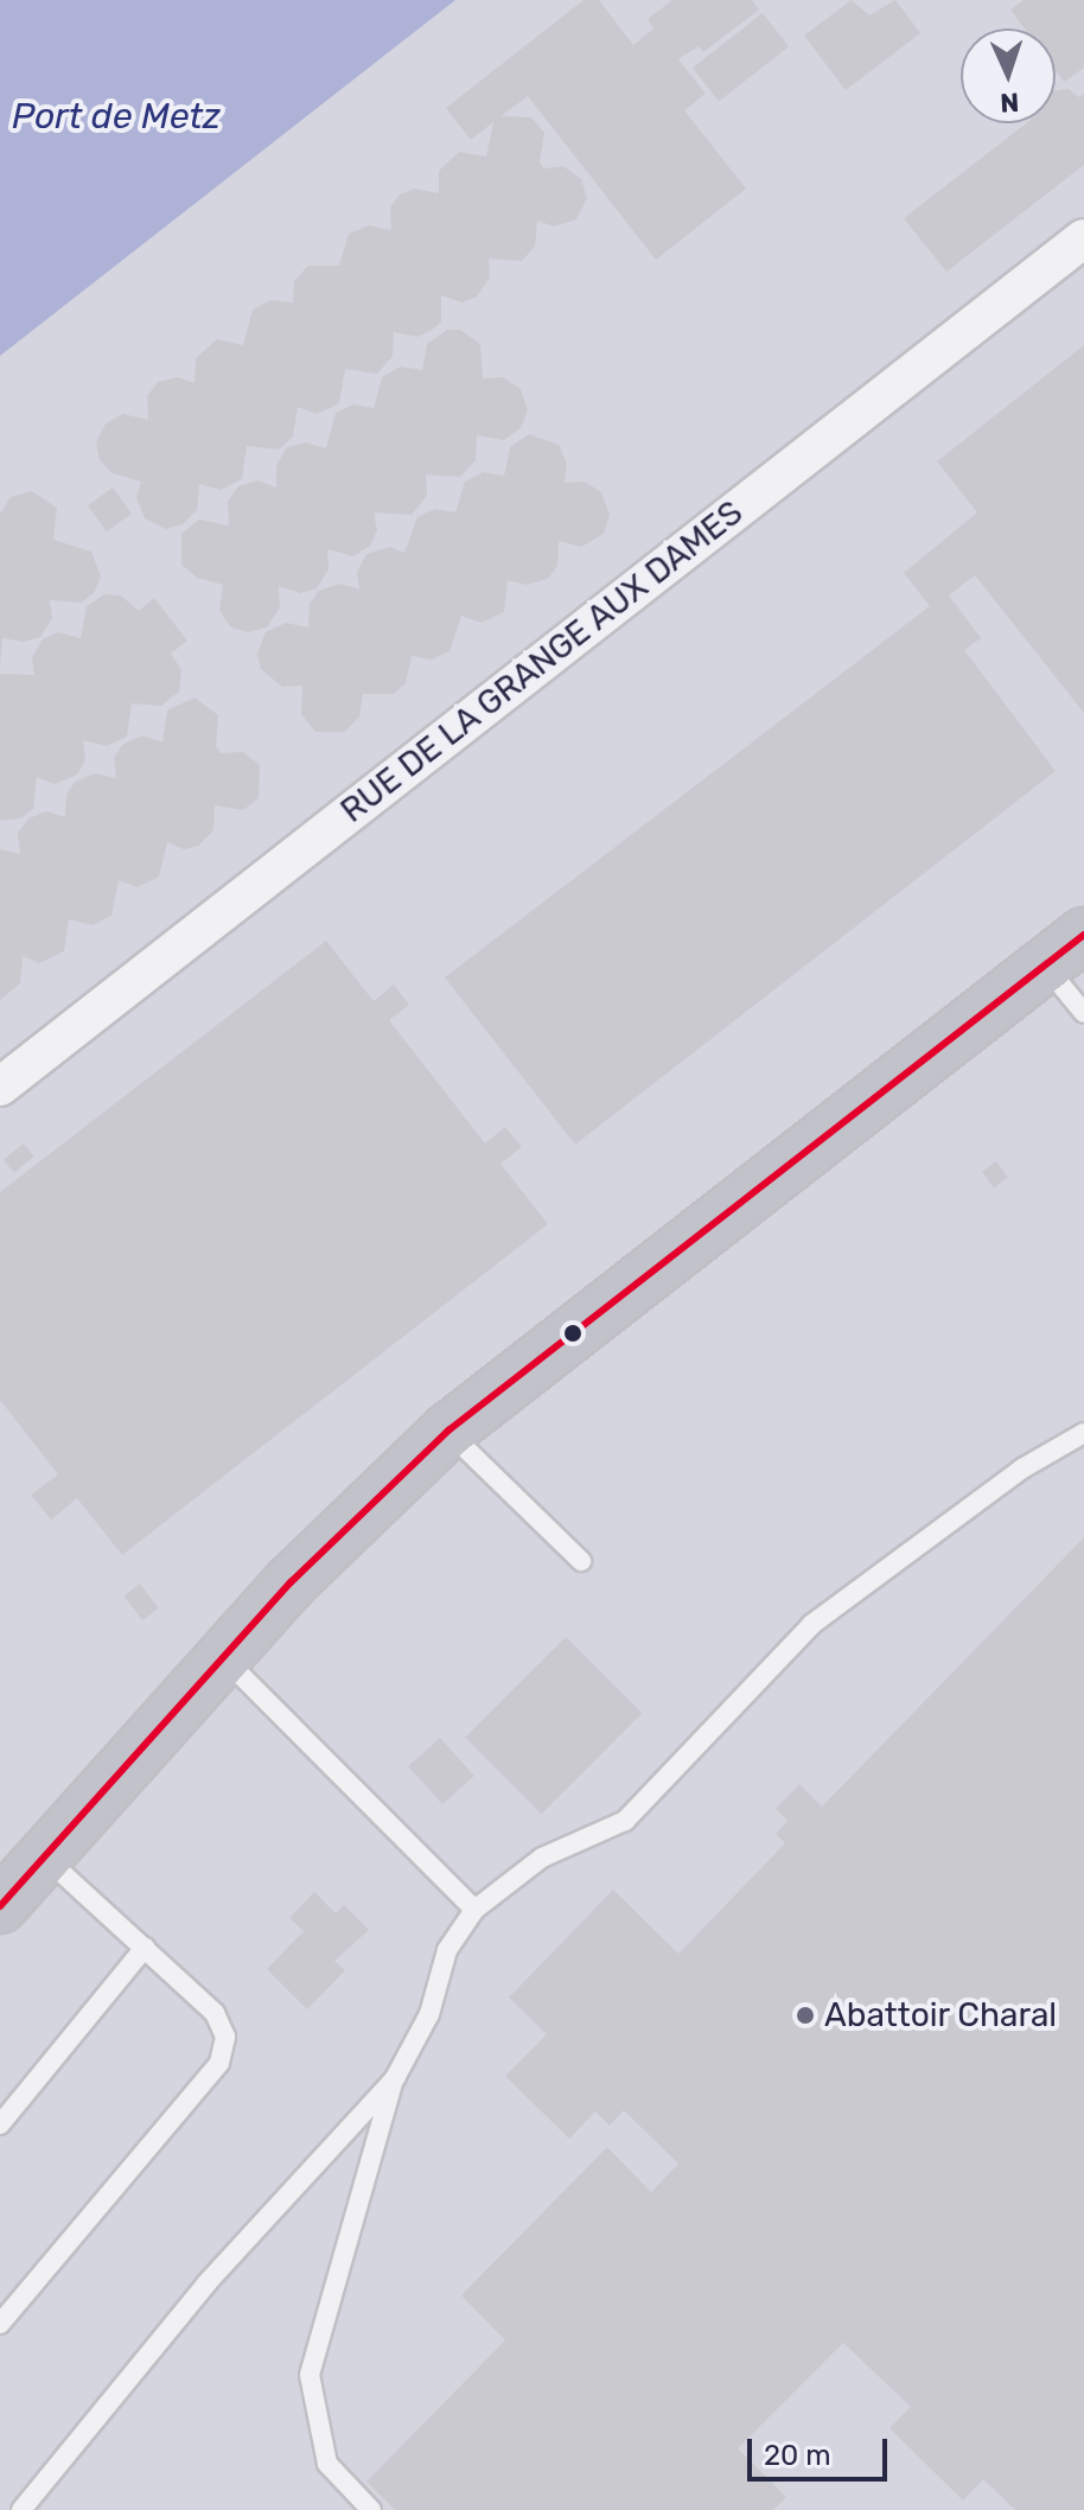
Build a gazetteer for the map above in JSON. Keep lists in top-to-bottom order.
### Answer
{
  "streets": {
    "street": ["RUE DE LA GRANGE AUX DAMES"]
  },
  "water": ["Port de Metz"],
  "places": ["Abattoir Charal"],
  "scale_bar": "20 m",
  "north": "bottom"
}
